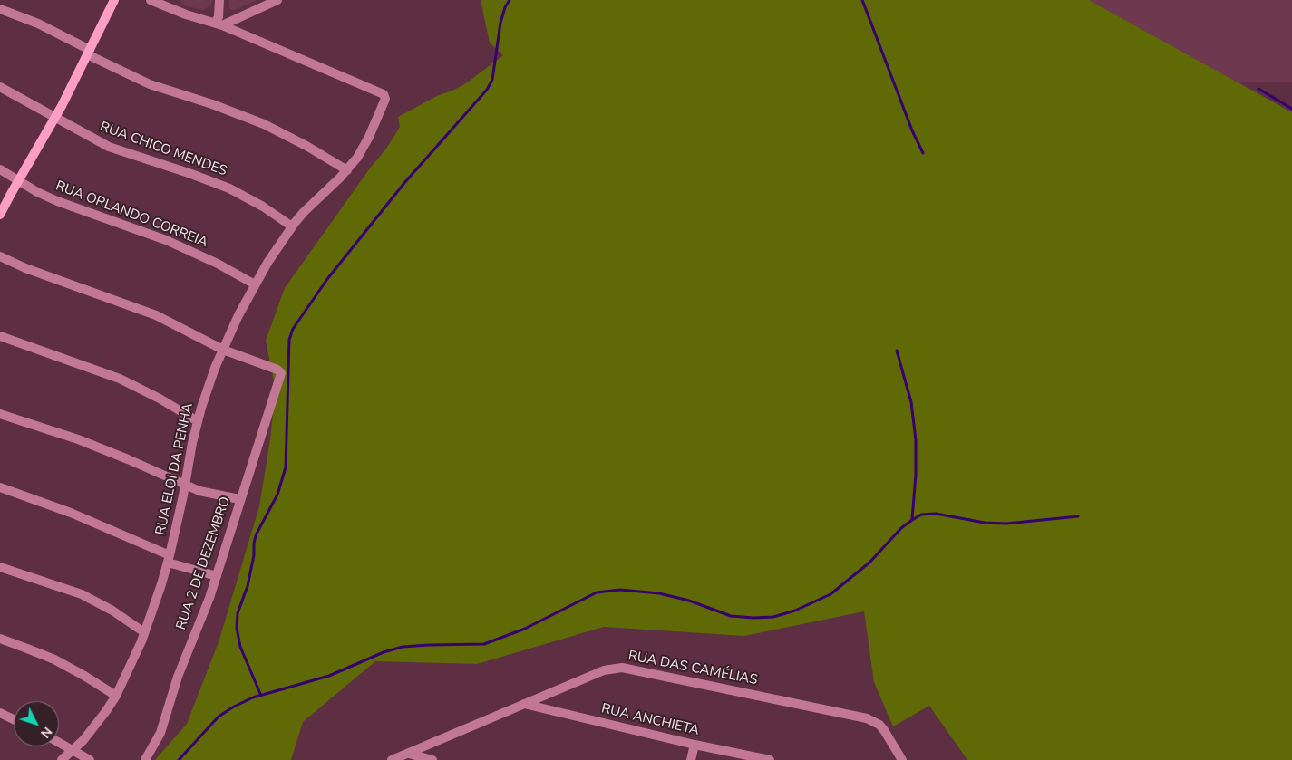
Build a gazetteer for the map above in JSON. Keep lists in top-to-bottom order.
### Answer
{
  "streets": {
    "street": [
      "RUA CHICO MENDES",
      "RUA ORLANDO CORREIA",
      "RUA ELOI DA PENHA",
      "RUA 2 DE DEZEMBRO",
      "RUA DAS CAMÉLIAS",
      "RUA ANCHIETA"
    ]
  },
  "crossings": [
    ["RUA CHICO MENDES", "RUA ELOI DA PENHA"],
    ["RUA ORLANDO CORREIA", "RUA ELOI DA PENHA"],
    ["RUA ELOI DA PENHA", "RUA 2 DE DEZEMBRO"],
    ["RUA DAS CAMÉLIAS", "RUA ANCHIETA"]
  ],
  "north": "bottom right"
}
